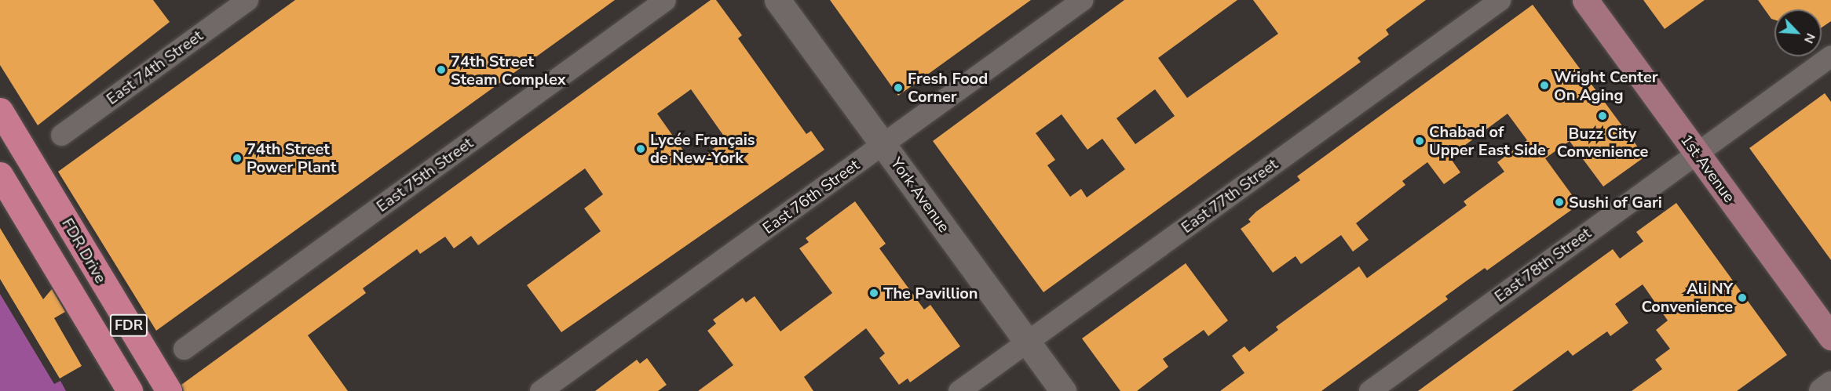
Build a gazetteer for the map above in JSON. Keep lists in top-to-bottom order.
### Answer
{
  "streets": {
    "highway": ["FDR Drive", "FDR"],
    "main road": ["1st Avenue", "York Avenue"],
    "street": [
      "East 74th Street",
      "East 75th Street",
      "East 77th Street",
      "East 76th Street",
      "East 78th Street"
    ]
  },
  "crossings": [
    ["1st Avenue", "East 78th Street"],
    ["York Avenue", "East 77th Street"],
    ["York Avenue", "East 76th Street"]
  ],
  "places": [
    "74th Street Steam Complex",
    "Wright Center On Aging",
    "Fresh Food Corner",
    "Buzz City Convenience",
    "Chabad of Upper East Side",
    "Lycée Français de New-York",
    "74th Street Power Plant",
    "Sushi of Gari",
    "The Pavillion",
    "Ali NY Convenience"
  ],
  "north": "bottom right"
}
